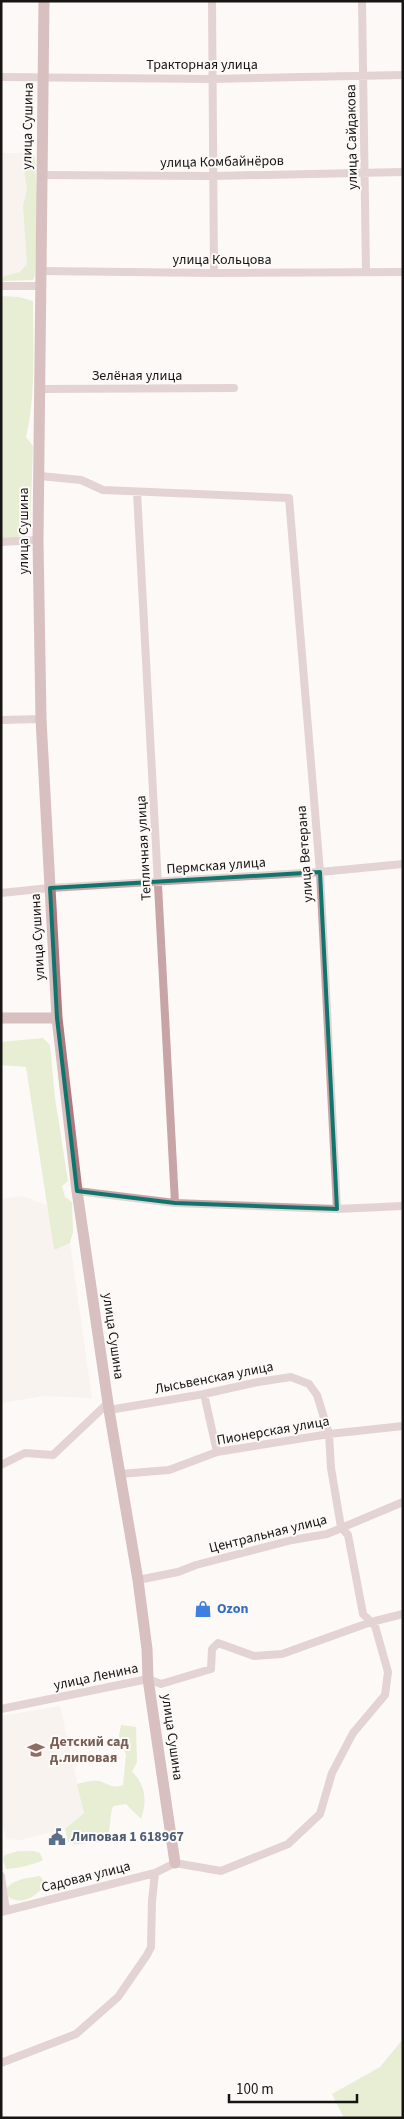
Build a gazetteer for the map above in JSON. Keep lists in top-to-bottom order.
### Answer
{
  "streets": {
    "street": [
      "Тракторная улица",
      "улица Сушина",
      "улица Сайдакова",
      "улица Комбайнёров",
      "улица Кольцова",
      "Зелёная улица",
      "Тепличная улица",
      "улица Ветерана",
      "Пермская улица",
      "Лысьвенская улица",
      "Пионерская улица",
      "Центральная улица",
      "улица Ленина",
      "Садовая улица"
    ]
  },
  "crossings": [
    ["Тракторная улица", "улица Сушина"],
    ["Тракторная улица", "улица Сайдакова"],
    ["улица Сушина", "улица Комбайнёров"],
    ["улица Сушина", "улица Кольцова"],
    ["улица Сушина", "Зелёная улица"],
    ["улица Сушина", "Пермская улица"],
    ["улица Сушина", "Лысьвенская улица"],
    ["улица Сушина", "Пионерская улица"],
    ["улица Сушина", "Центральная улица"],
    ["улица Сушина", "улица Ленина"],
    ["улица Сушина", "Садовая улица"],
    ["улица Сайдакова", "улица Комбайнёров"],
    ["улица Сайдакова", "улица Кольцова"],
    ["Тепличная улица", "улица Ветерана"],
    ["Тепличная улица", "Пермская улица"],
    ["улица Ветерана", "Пермская улица"],
    ["Лысьвенская улица", "Пионерская улица"]
  ],
  "places": {
    "shop": ["Ozon"],
    "school or university": ["Детский сад д.липовая"],
    "public building": ["Липовая 1 618967"]
  },
  "scale_bar": "100 m"
}
